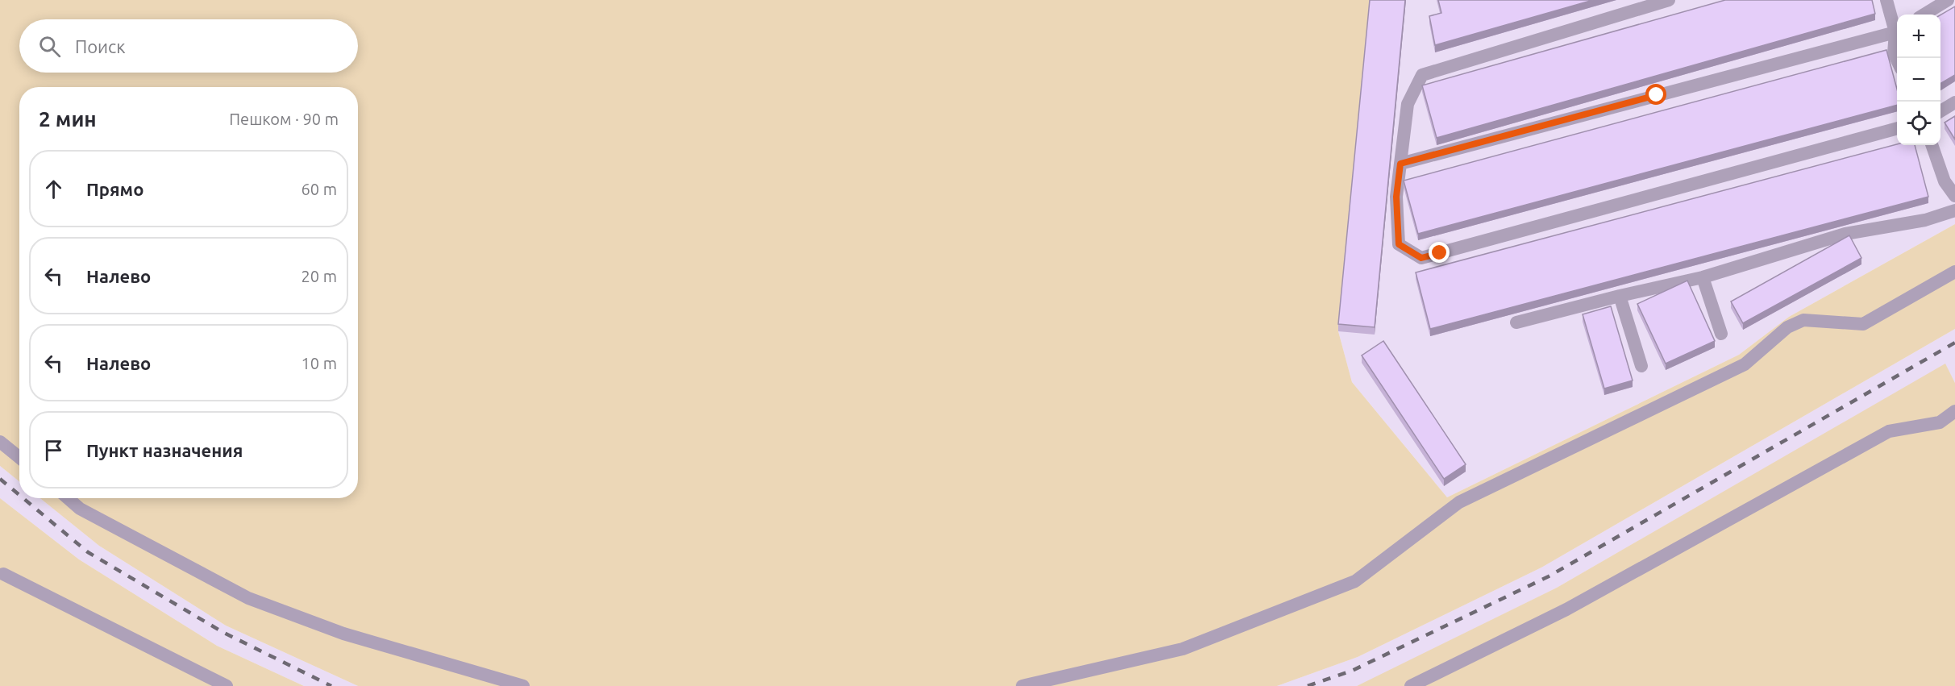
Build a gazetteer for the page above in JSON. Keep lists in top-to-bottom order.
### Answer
{
  "page": {
    "map_buttons": ["+", "−"],
    "search": "Поиск",
    "heading": ["2 мин", "Пешком · 90 m"],
    "list": [
      ["Прямо", "60 m"],
      ["Налево", "20 m"],
      ["Налево", "10 m"],
      "Пункт назначения"
    ]
  }
}
